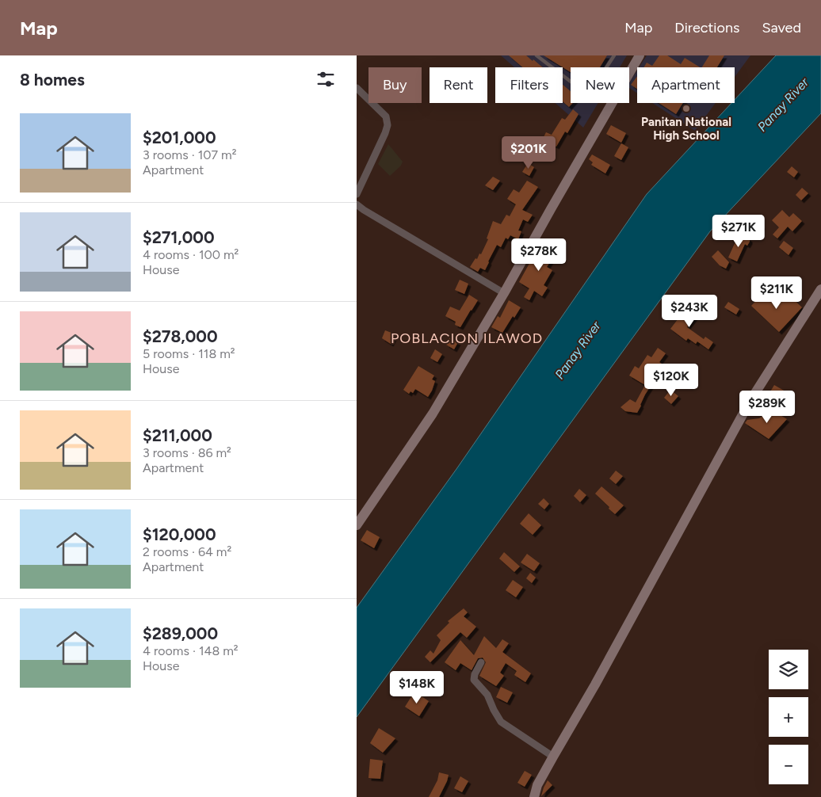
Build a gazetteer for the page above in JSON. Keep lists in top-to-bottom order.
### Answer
{
  "districts": ["POBLACION ILAWOD"],
  "water": ["Panay River"],
  "places": ["Panitan National High School"],
  "page": {
    "header": "Map",
    "nav": ["Map", "Directions", "Saved"],
    "heading": "8 homes",
    "chip": [
      "Buy",
      "Rent",
      "Filters",
      "New",
      "Apartment"
    ],
    "list": [
      {
        "name": "$201,000",
        "note": "3 rooms · 107 m² · Apartment"
      },
      {
        "name": "$271,000",
        "note": "4 rooms · 100 m² · House"
      },
      {
        "name": "$278,000",
        "note": "5 rooms · 118 m² · House"
      },
      {
        "name": "$211,000",
        "note": "3 rooms · 86 m² · Apartment"
      },
      {
        "name": "$120,000",
        "note": "2 rooms · 64 m² · Apartment"
      },
      {
        "name": "$289,000",
        "note": "4 rooms · 148 m² · House"
      }
    ],
    "price": [
      "$201K",
      "$271K",
      "$278K",
      "$211K",
      "$243K",
      "$120K",
      "$289K",
      "$148K"
    ],
    "map_buttons": ["+", "−"]
  }
}
